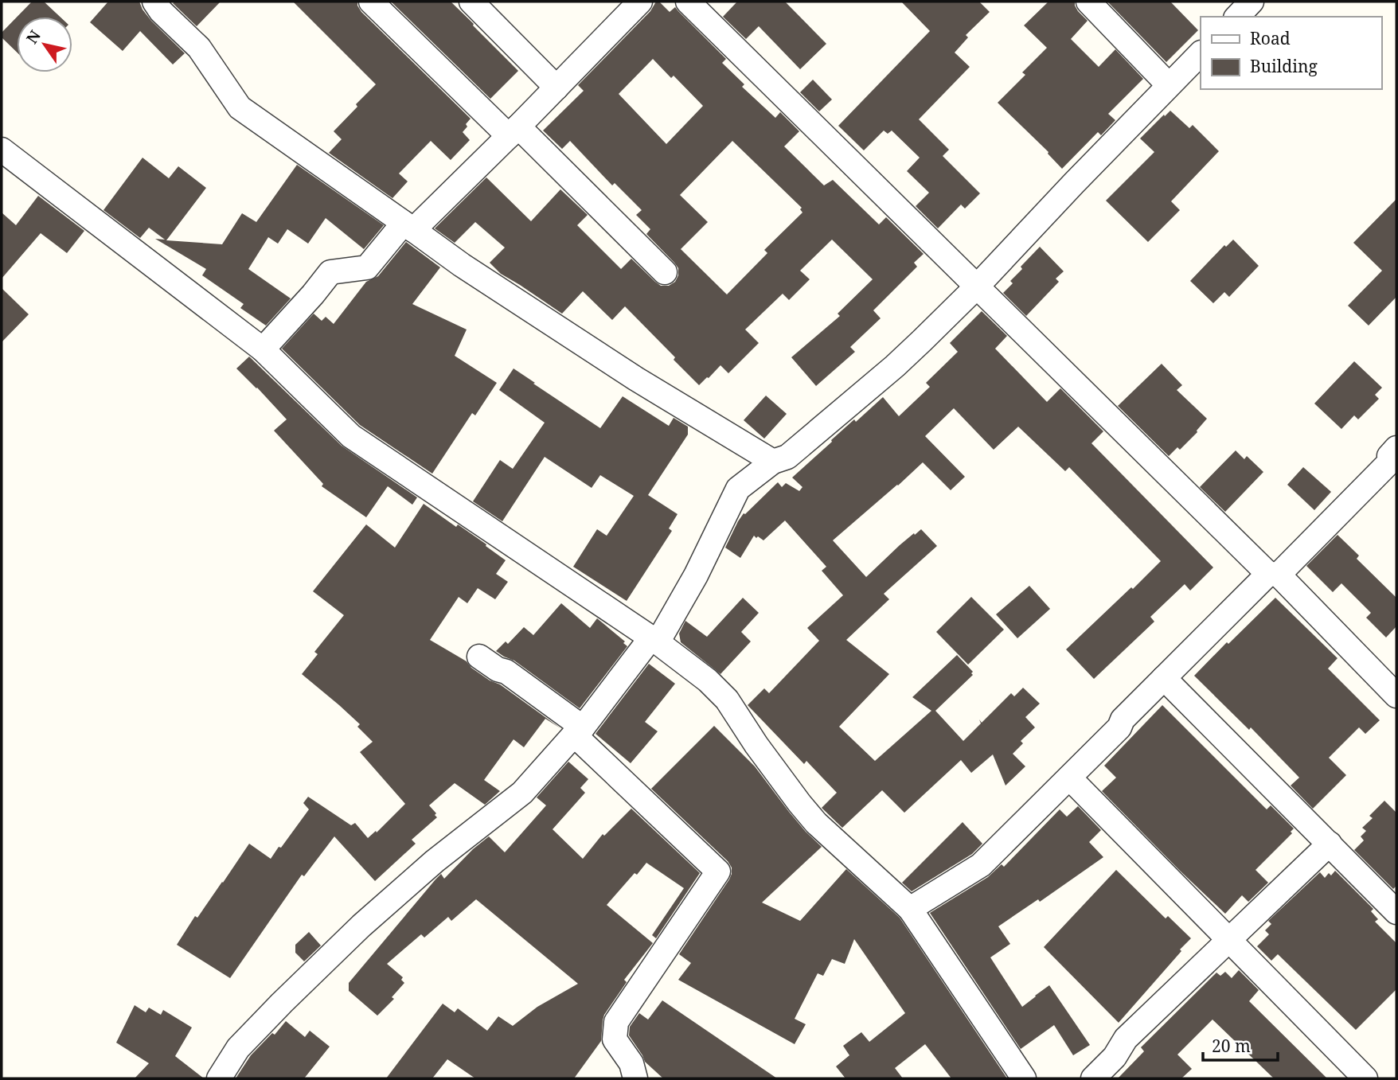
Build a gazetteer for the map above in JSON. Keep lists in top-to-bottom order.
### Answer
{
  "legend": ["Road", "Building"],
  "scale_bar": "20 m",
  "north": "top left"
}
